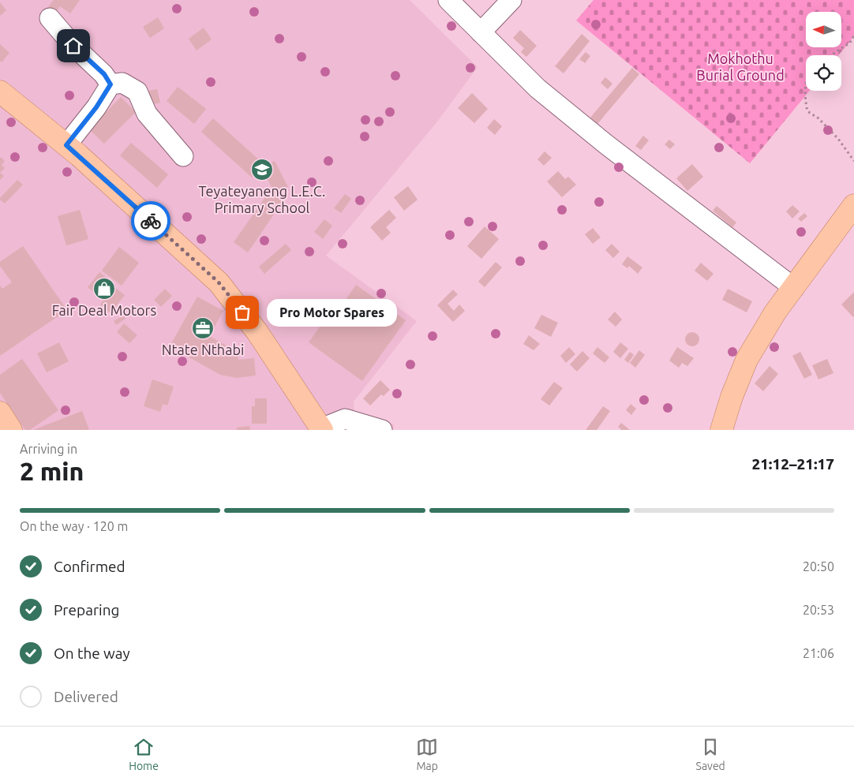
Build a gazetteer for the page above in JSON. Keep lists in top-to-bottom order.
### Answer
{
  "parks": ["Mokhothu Burial Ground"],
  "places": {
    "school or university": ["Teyateyaneng L.E.C. Primary School"],
    "shop": ["Fair Deal Motors"],
    "other": ["Pro Motor Spares"],
    "office": ["Ntate Nthabi"]
  },
  "north": "left",
  "page": {
    "bubble": "Pro Motor Spares",
    "heading": ["2 min", "Arriving in", "21:12–21:17"],
    "bar": "On the way · 120 m",
    "list": [
      ["Confirmed", "20:50"],
      ["Preparing", "20:53"],
      ["On the way", "21:06"],
      "Delivered"
    ],
    "tabs": ["Home", "Map", "Saved"]
  }
}
